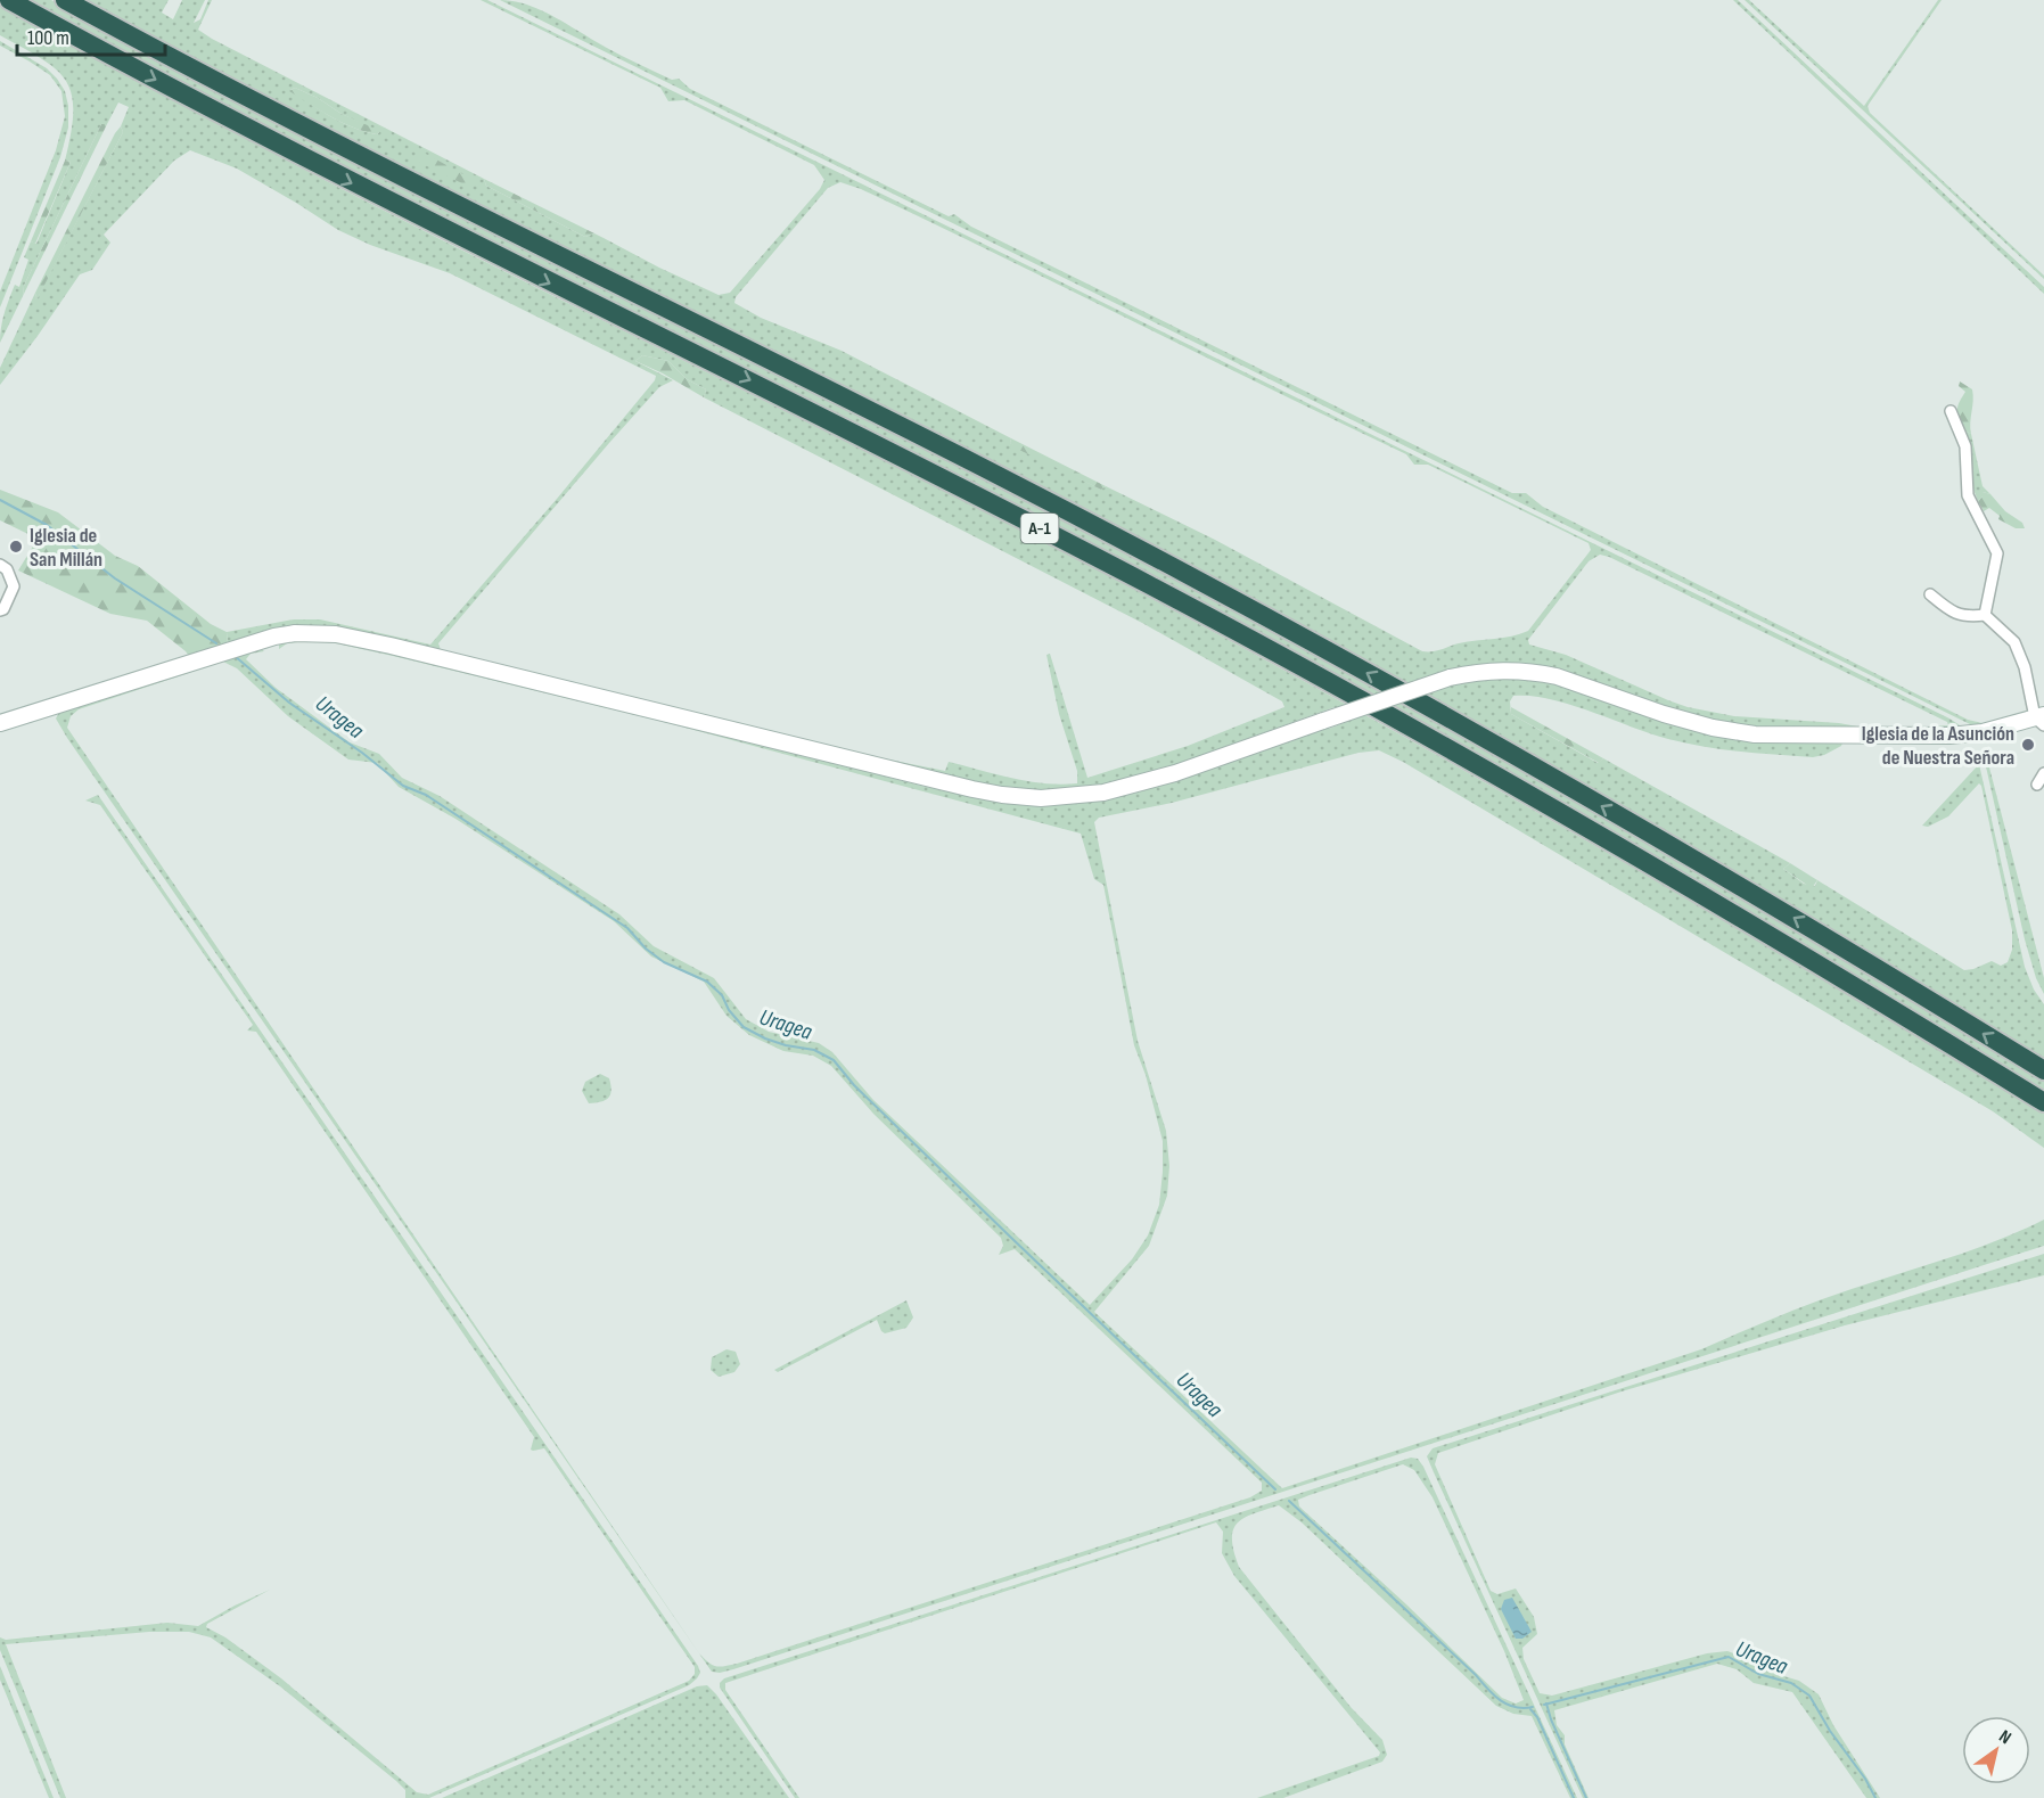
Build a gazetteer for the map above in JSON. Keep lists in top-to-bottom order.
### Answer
{
  "streets": {
    "highway": ["A-1"]
  },
  "water": ["Uragea"],
  "places": ["Iglesia de San Millán", "Iglesia de la Asunción de Nuestra Señora"],
  "scale_bar": "100 m",
  "north": "top right"
}
